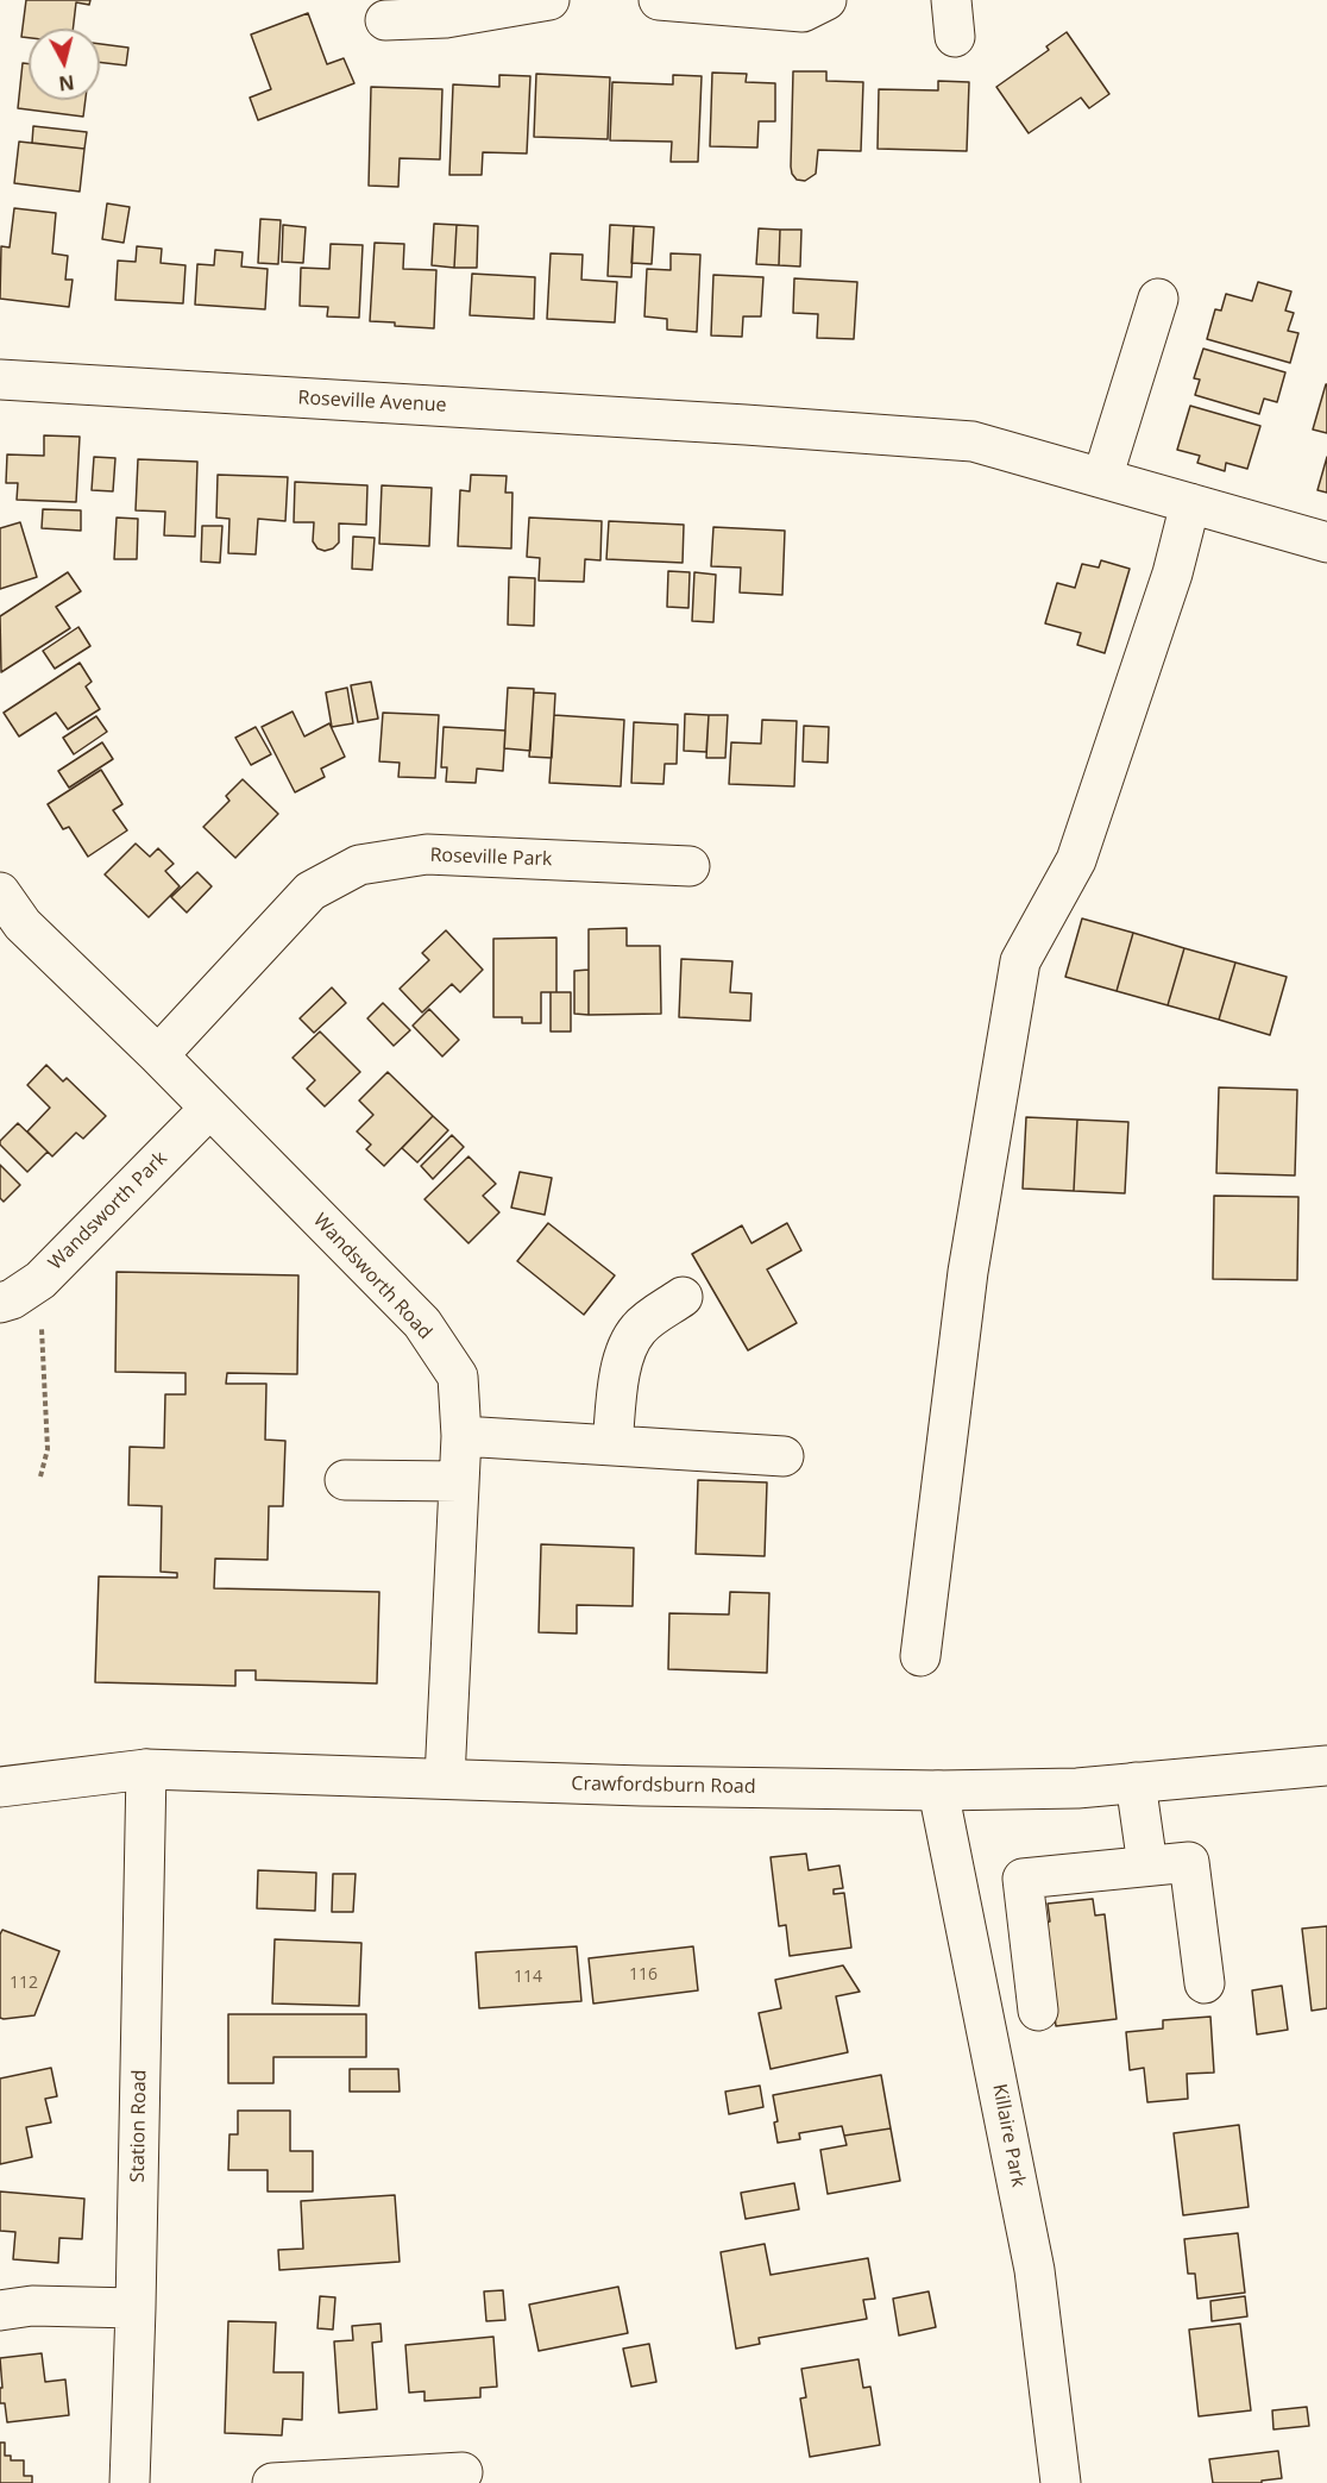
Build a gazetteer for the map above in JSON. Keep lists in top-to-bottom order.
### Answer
{
  "streets": {
    "street": [
      "Roseville Avenue",
      "Roseville Park",
      "Wandsworth Park",
      "Wandsworth Road",
      "Crawfordsburn Road",
      "Station Road",
      "Killaire Park"
    ]
  },
  "crossings": [
    ["Roseville Park", "Wandsworth Road"],
    ["Wandsworth Park", "Wandsworth Road"],
    ["Wandsworth Road", "Crawfordsburn Road"],
    ["Crawfordsburn Road", "Station Road"],
    ["Crawfordsburn Road", "Killaire Park"]
  ],
  "house_numbers": ["116", "114", "112"],
  "north": "bottom"
}
